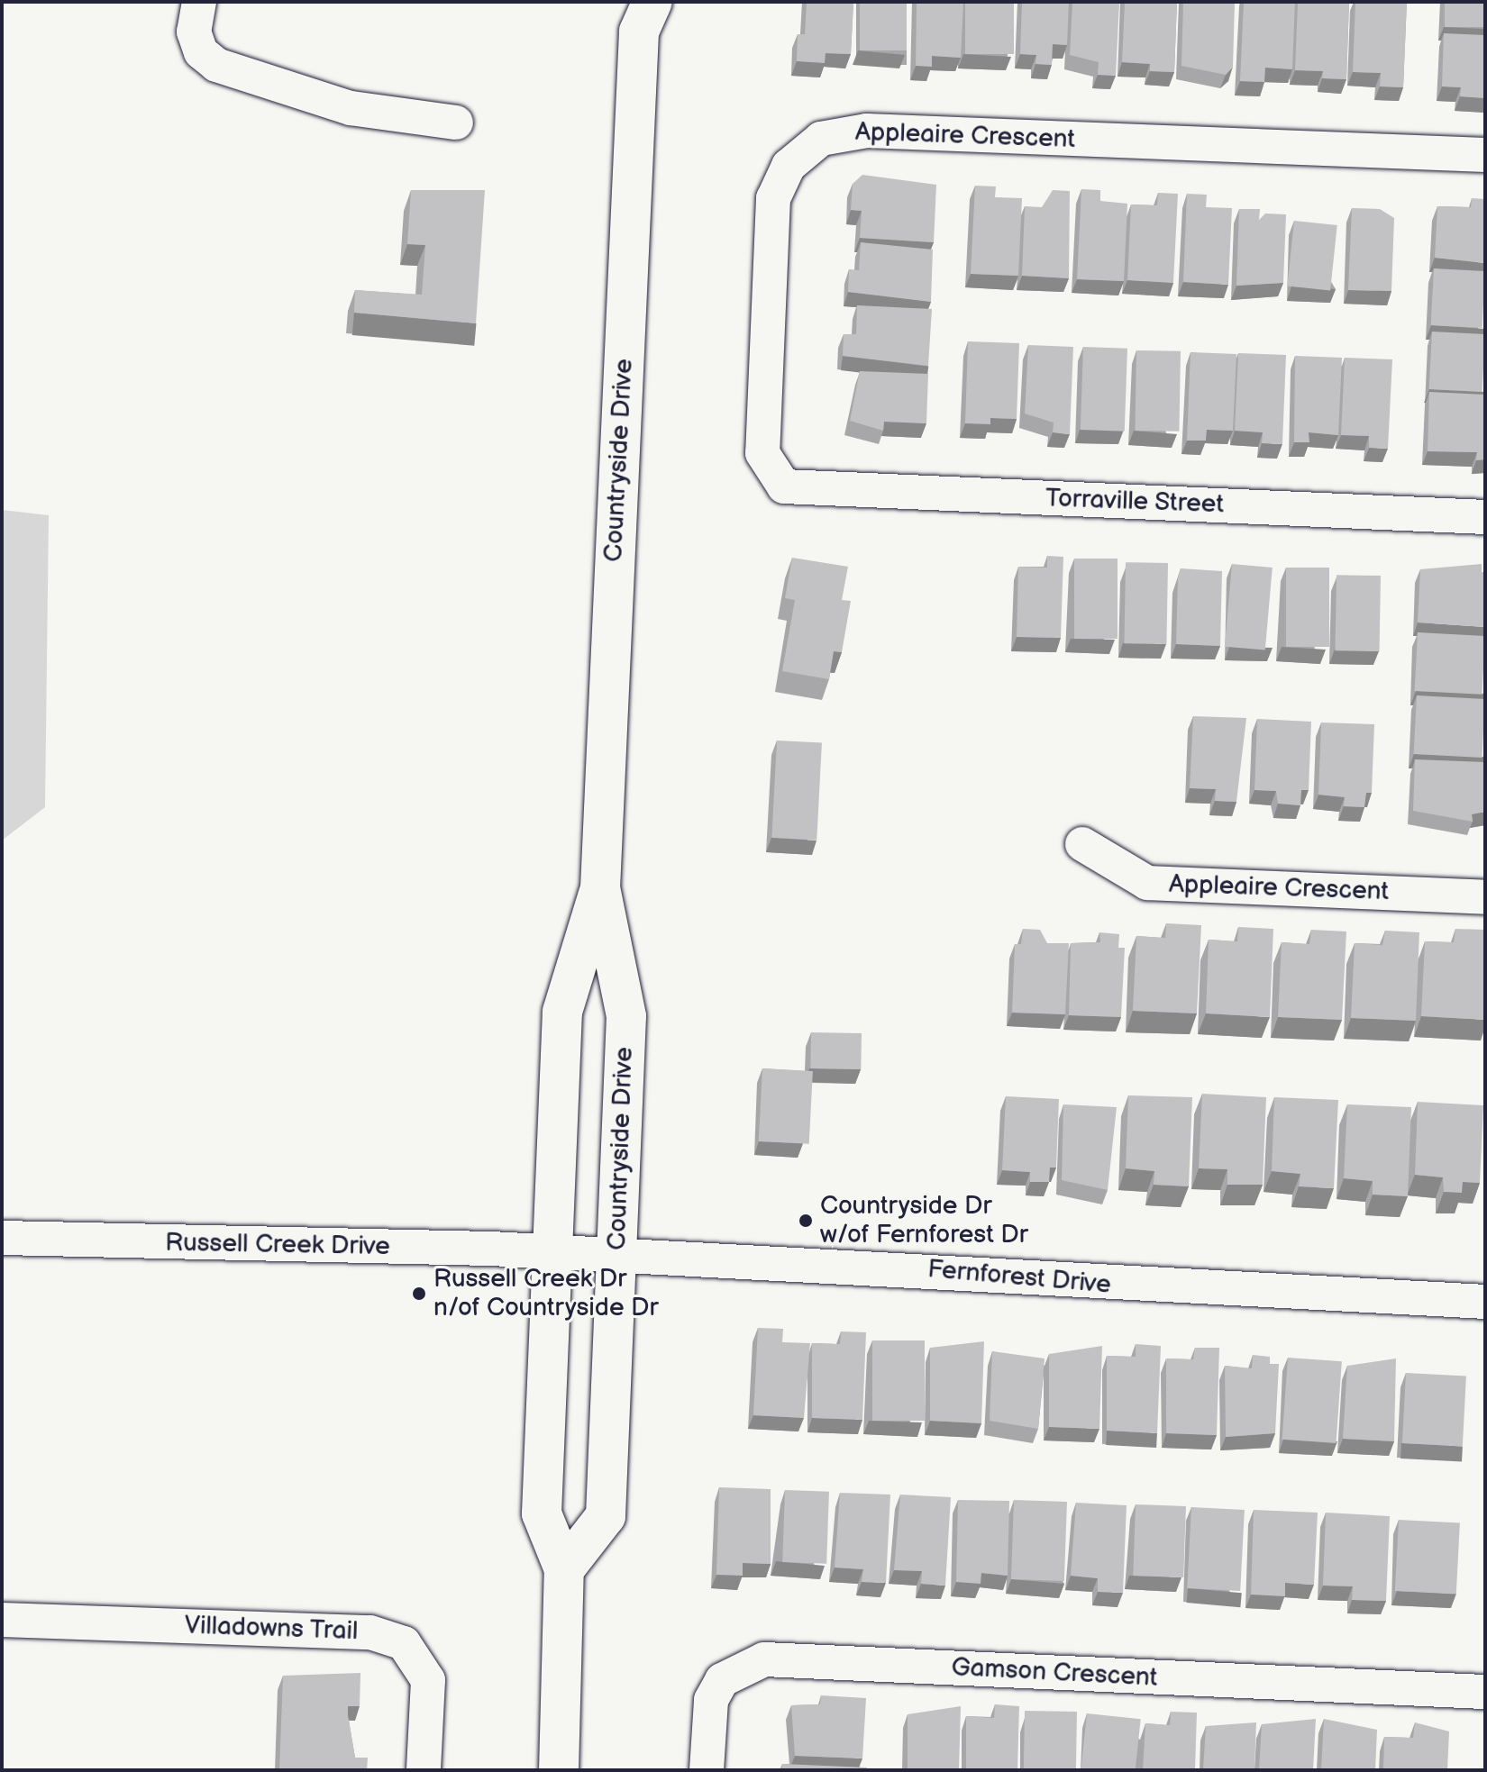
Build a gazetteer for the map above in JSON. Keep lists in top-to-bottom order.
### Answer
{
  "streets": {
    "main road": ["Countryside Drive"],
    "street": [
      "Appleaire Crescent",
      "Torraville Street",
      "Russell Creek Drive",
      "Fernforest Drive",
      "Villadowns Trail",
      "Gamson Crescent"
    ]
  },
  "crossings": [
    ["Appleaire Crescent", "Torraville Street"],
    ["Countryside Drive", "Russell Creek Drive"],
    ["Countryside Drive", "Fernforest Drive"],
    ["Russell Creek Drive", "Fernforest Drive"]
  ],
  "places": ["Countryside Dr w/of Fernforest Dr", "Russell Creek Dr n/of Countryside Dr"]
}
